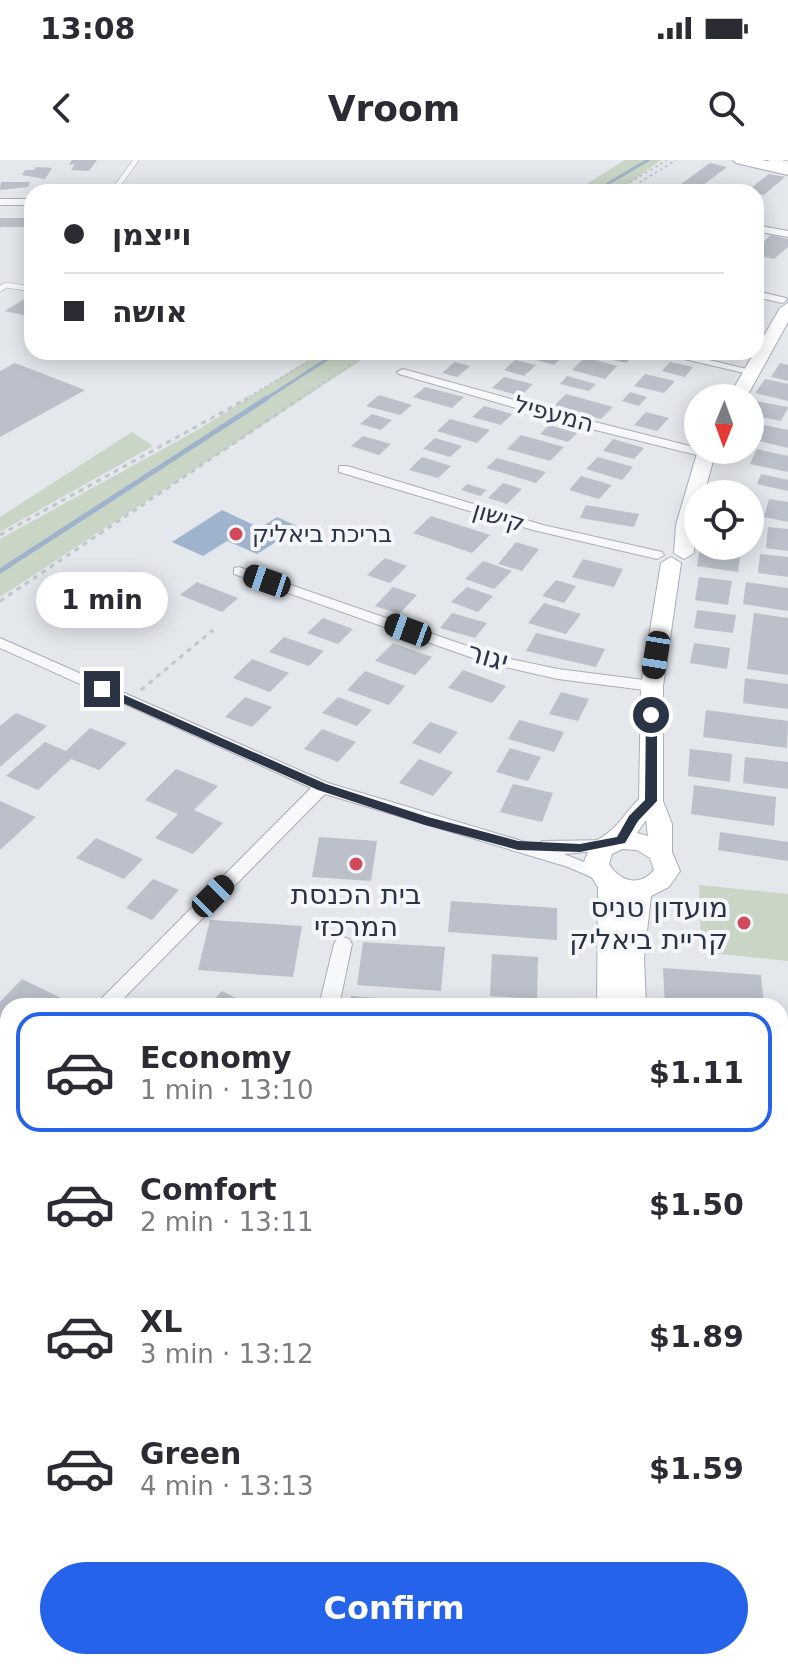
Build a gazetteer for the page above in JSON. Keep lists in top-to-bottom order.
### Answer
{
  "streets": {
    "street": ["המעפיל", "קישון", "יגור"]
  },
  "places": ["בריכת ביאליק", "בית הכנסת המרכזי", "מועדון טניס קריית ביאליק"],
  "north": "bottom",
  "page": {
    "status": "13:08",
    "header": "Vroom",
    "banner": ["וייצמן", "אושה"],
    "bubble": "1 min",
    "list": [
      {
        "name": "Economy",
        "note": "1 min · 13:10",
        "value": "$1.11"
      },
      {
        "name": "Comfort",
        "note": "2 min · 13:11",
        "value": "$1.50"
      },
      {
        "name": "XL",
        "note": "3 min · 13:12",
        "value": "$1.89"
      },
      {
        "name": "Green",
        "note": "4 min · 13:13",
        "value": "$1.59"
      }
    ],
    "buttons": "Confirm"
  }
}
